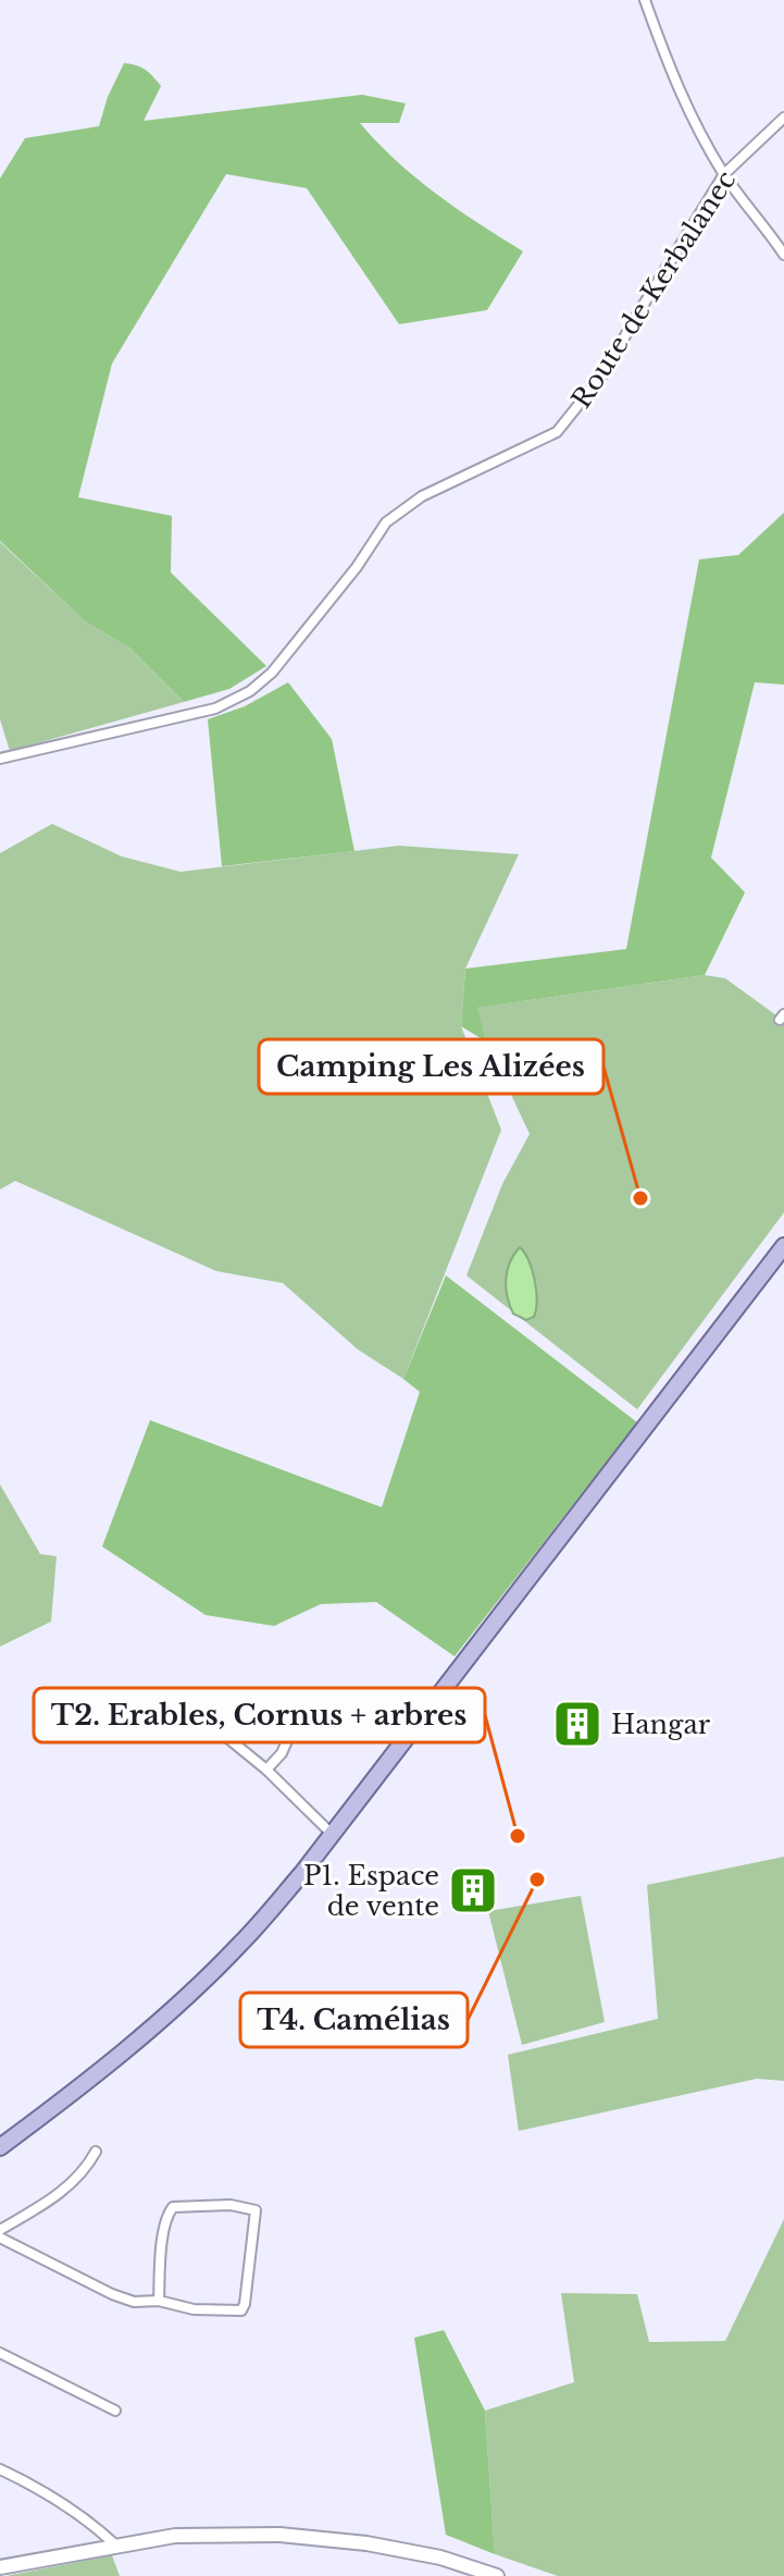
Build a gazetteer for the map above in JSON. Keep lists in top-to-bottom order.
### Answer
{
  "streets": {
    "street": ["Route de Kerbalanec"]
  },
  "places": {
    "other": ["Camping Les Alizées", "T2. Erables, Cornus + arbres", "T4. Camélias"],
    "building": ["Hangar", "P1. Espace de vente"]
  }
}
